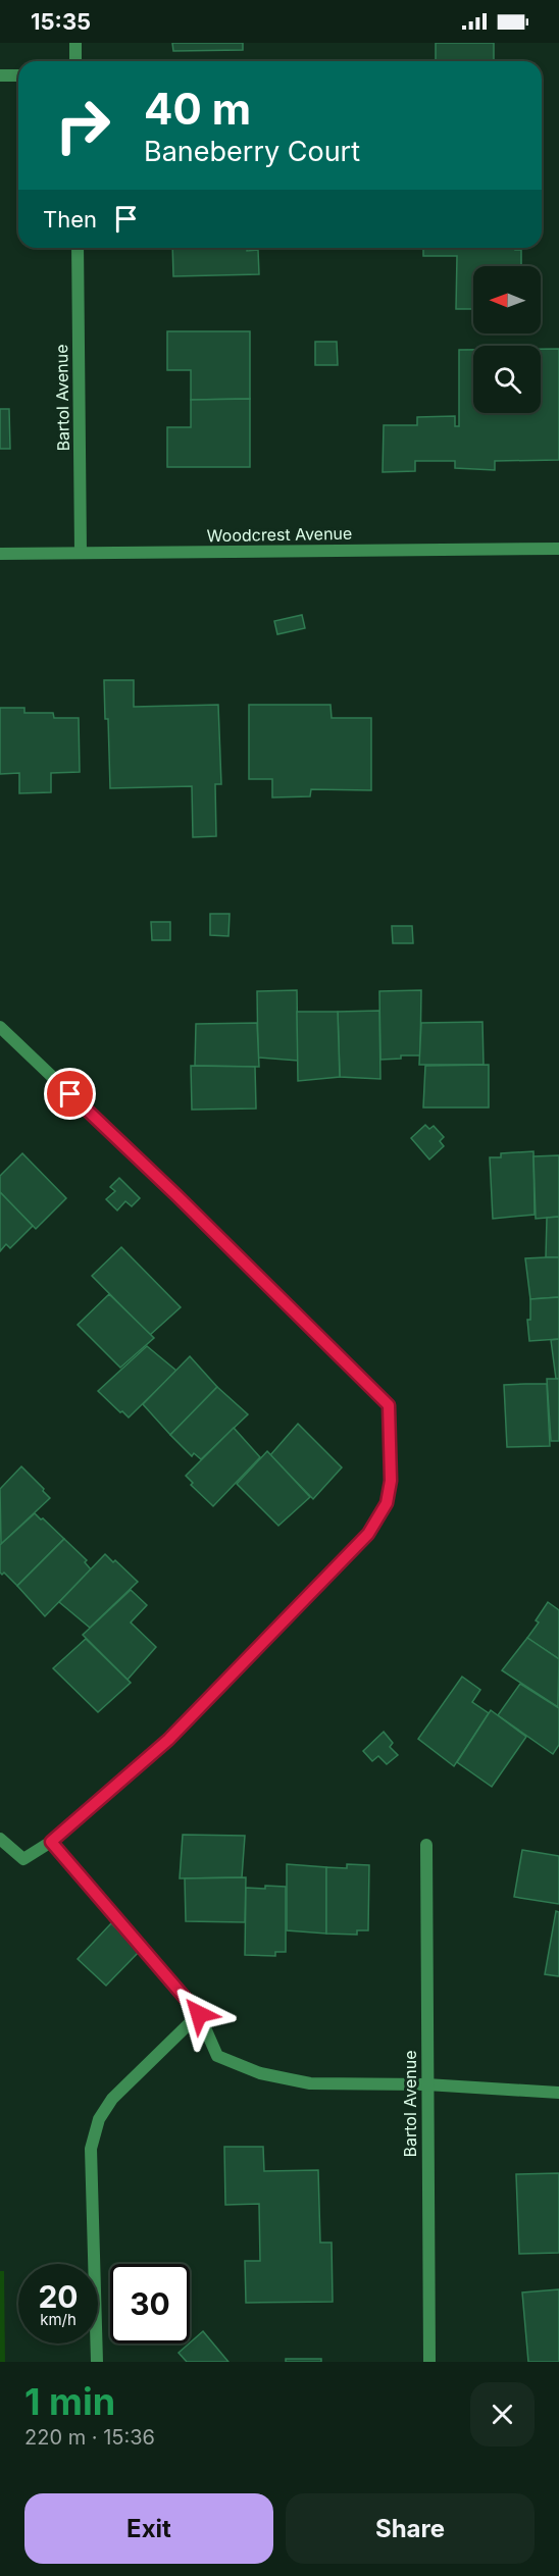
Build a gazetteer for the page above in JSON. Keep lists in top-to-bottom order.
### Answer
{
  "streets": {
    "street": ["Bartol Avenue", "Woodcrest Avenue"]
  },
  "crossings": [
    ["Bartol Avenue", "Woodcrest Avenue"]
  ],
  "north": "left",
  "page": {
    "status": "15:35",
    "turn": ["40 m", "Baneberry Court"],
    "then": "Then",
    "speed": "20 km/h",
    "limit": "30",
    "heading": ["1 min", "220 m · 15:36"],
    "buttons": ["Exit", "Share"]
  }
}
